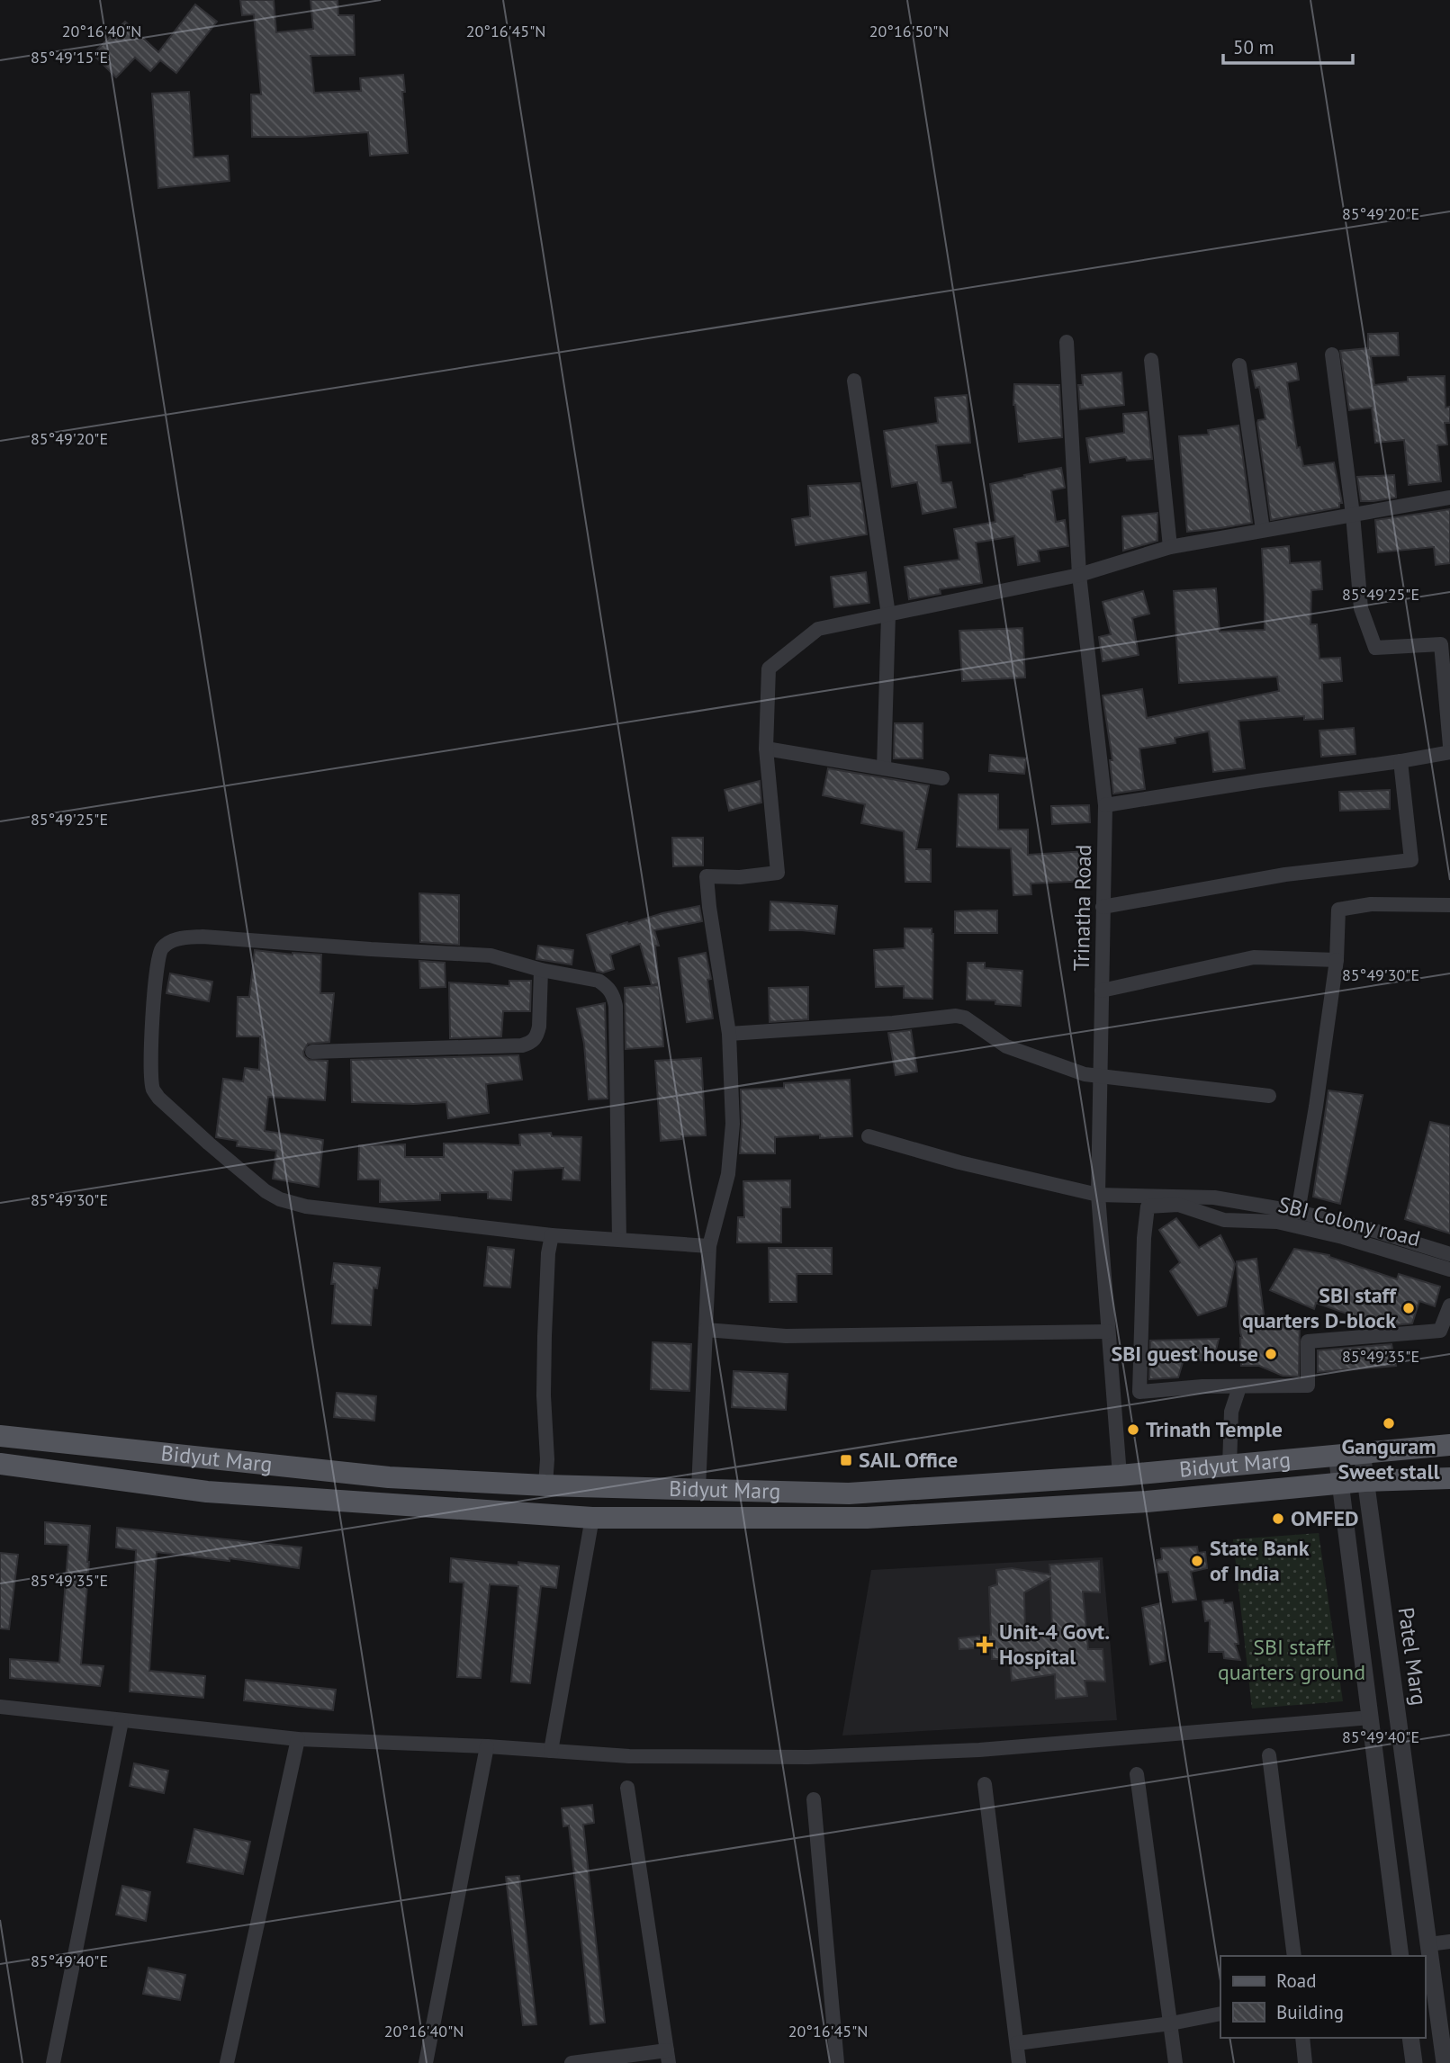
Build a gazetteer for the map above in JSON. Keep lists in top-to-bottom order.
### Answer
{
  "streets": {
    "main road": ["Bidyut Marg"],
    "street": ["Trinatha Road", "SBI Colony road", "Patel Marg"]
  },
  "crossings": [
    ["Trinatha Road", "Bidyut Marg"],
    ["Bidyut Marg", "Patel Marg"]
  ],
  "parks": ["SBI staff quarters ground"],
  "places": {
    "other": [
      "SBI staff quarters D-block",
      "SBI guest house",
      "Ganguram Sweet stall",
      "Trinath Temple",
      "OMFED",
      "State Bank of India"
    ],
    "transit": ["SAIL Office"],
    "health": ["Unit-4 Govt. Hospital"]
  },
  "legend": ["Road", "Building"],
  "scale_bar": "50 m",
  "coordinates": [
    "20°16'40\"N",
    "20°16'45\"N",
    "20°16'50\"N",
    "85°49'15\"E",
    "85°49'20\"E",
    "85°49'25\"E",
    "85°49'30\"E",
    "85°49'35\"E",
    "85°49'40\"E"
  ]
}
